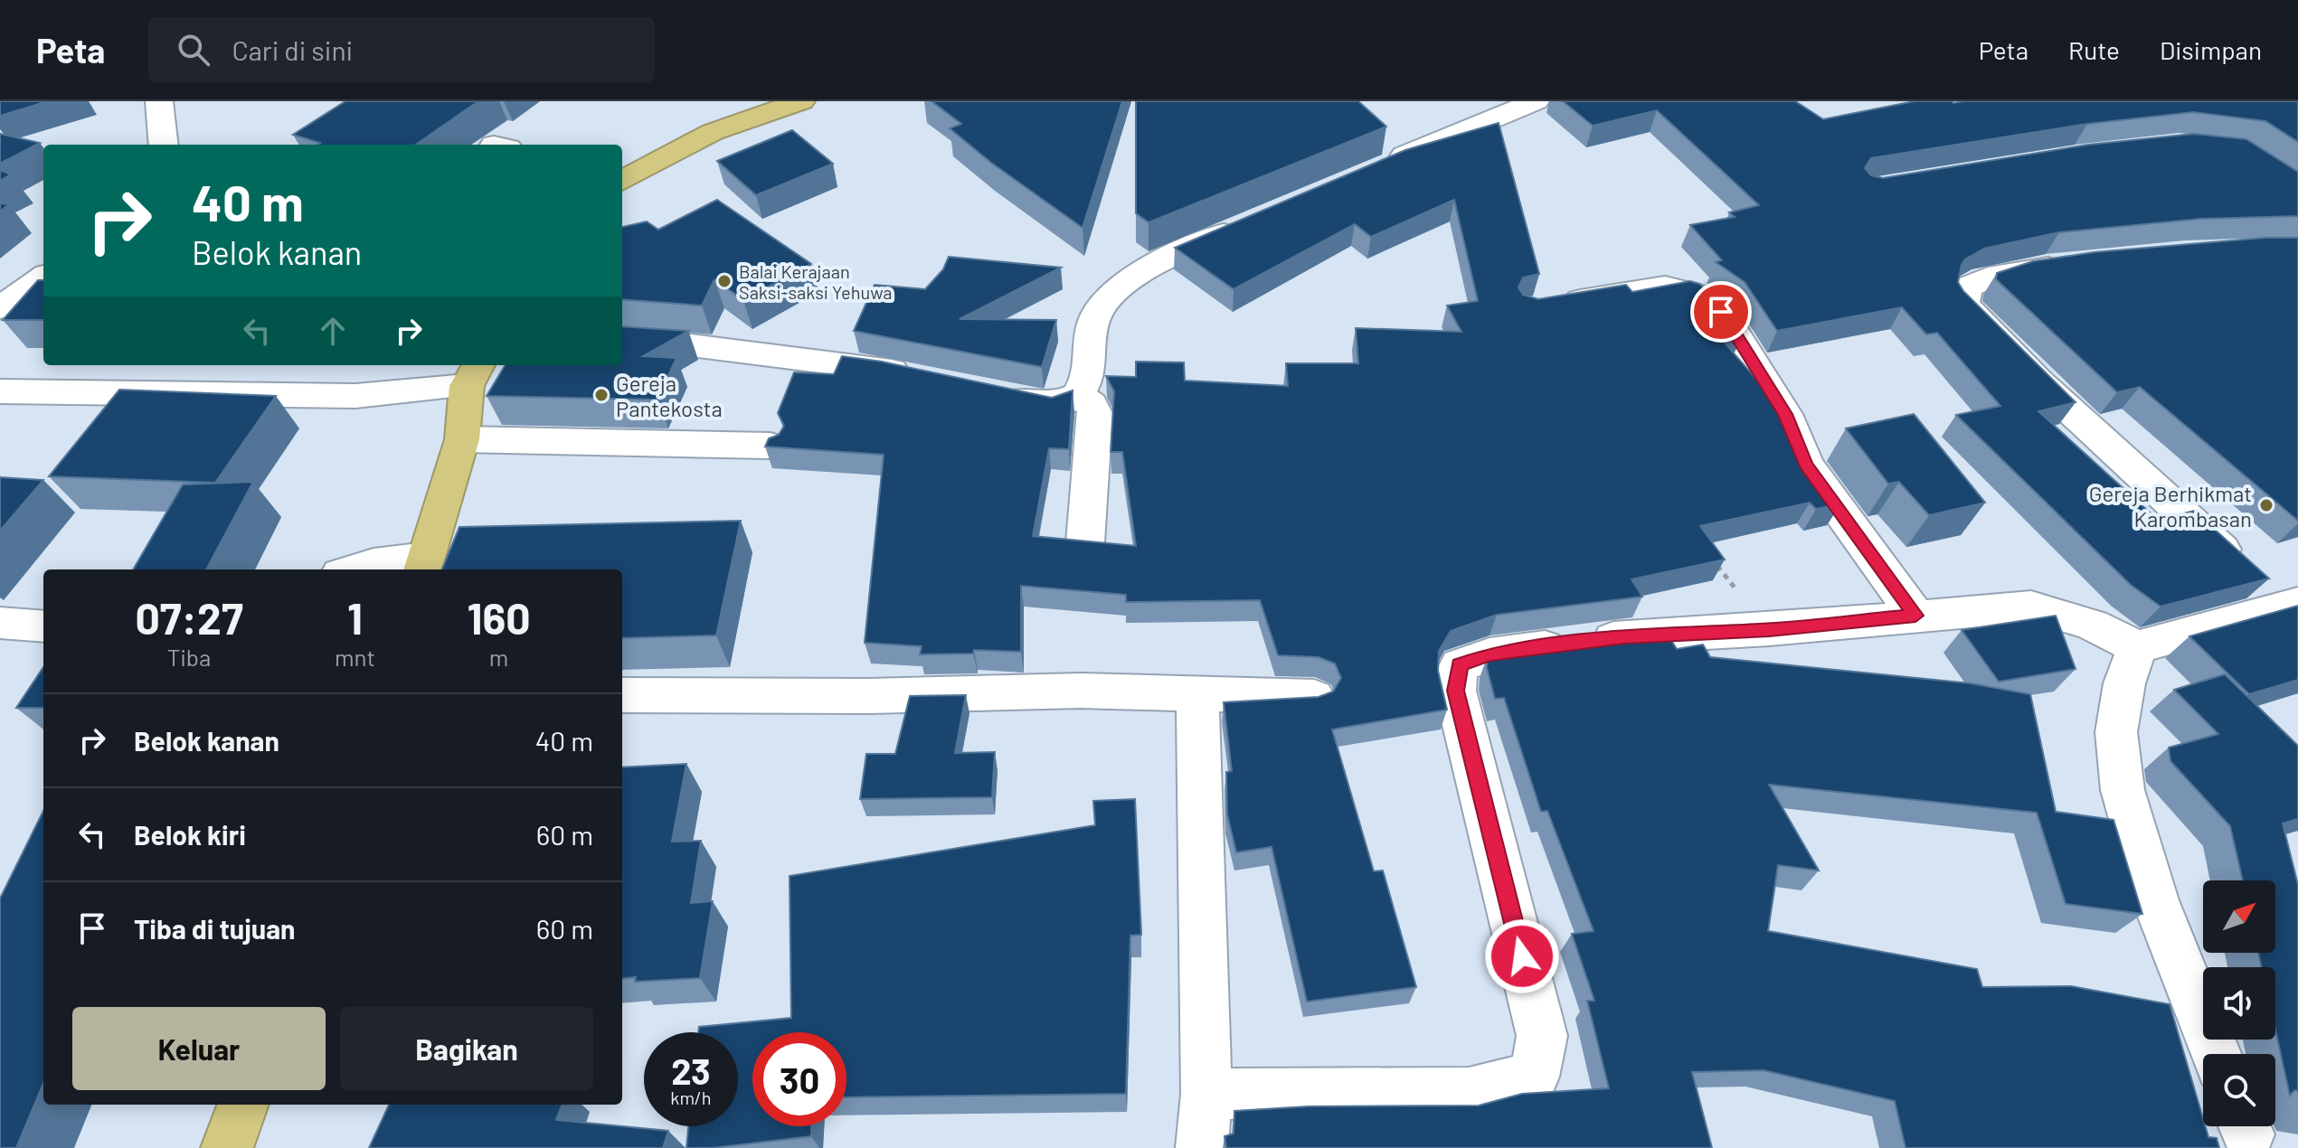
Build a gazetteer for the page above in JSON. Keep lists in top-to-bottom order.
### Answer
{
  "places": ["Balai Kerajaan Saksi-saksi Yehuwa", "Gereja Pantekosta", "Gereja Berhikmat Karombasan"],
  "north": "top right",
  "page": {
    "header": "Peta",
    "search": "Cari di sini",
    "nav": ["Peta", "Rute", "Disimpan"],
    "turn": ["40 m", "Belok kanan"],
    "eta": [
      "07:27",
      "Tiba",
      "1",
      "mnt",
      "160",
      "m"
    ],
    "list": [
      {
        "name": "Belok kanan",
        "value": "40 m"
      },
      {
        "name": "Belok kiri",
        "value": "60 m"
      },
      {
        "name": "Tiba di tujuan",
        "value": "60 m"
      }
    ],
    "buttons": ["Keluar", "Bagikan"],
    "speed": "23 km/h",
    "limit": "30"
  }
}
